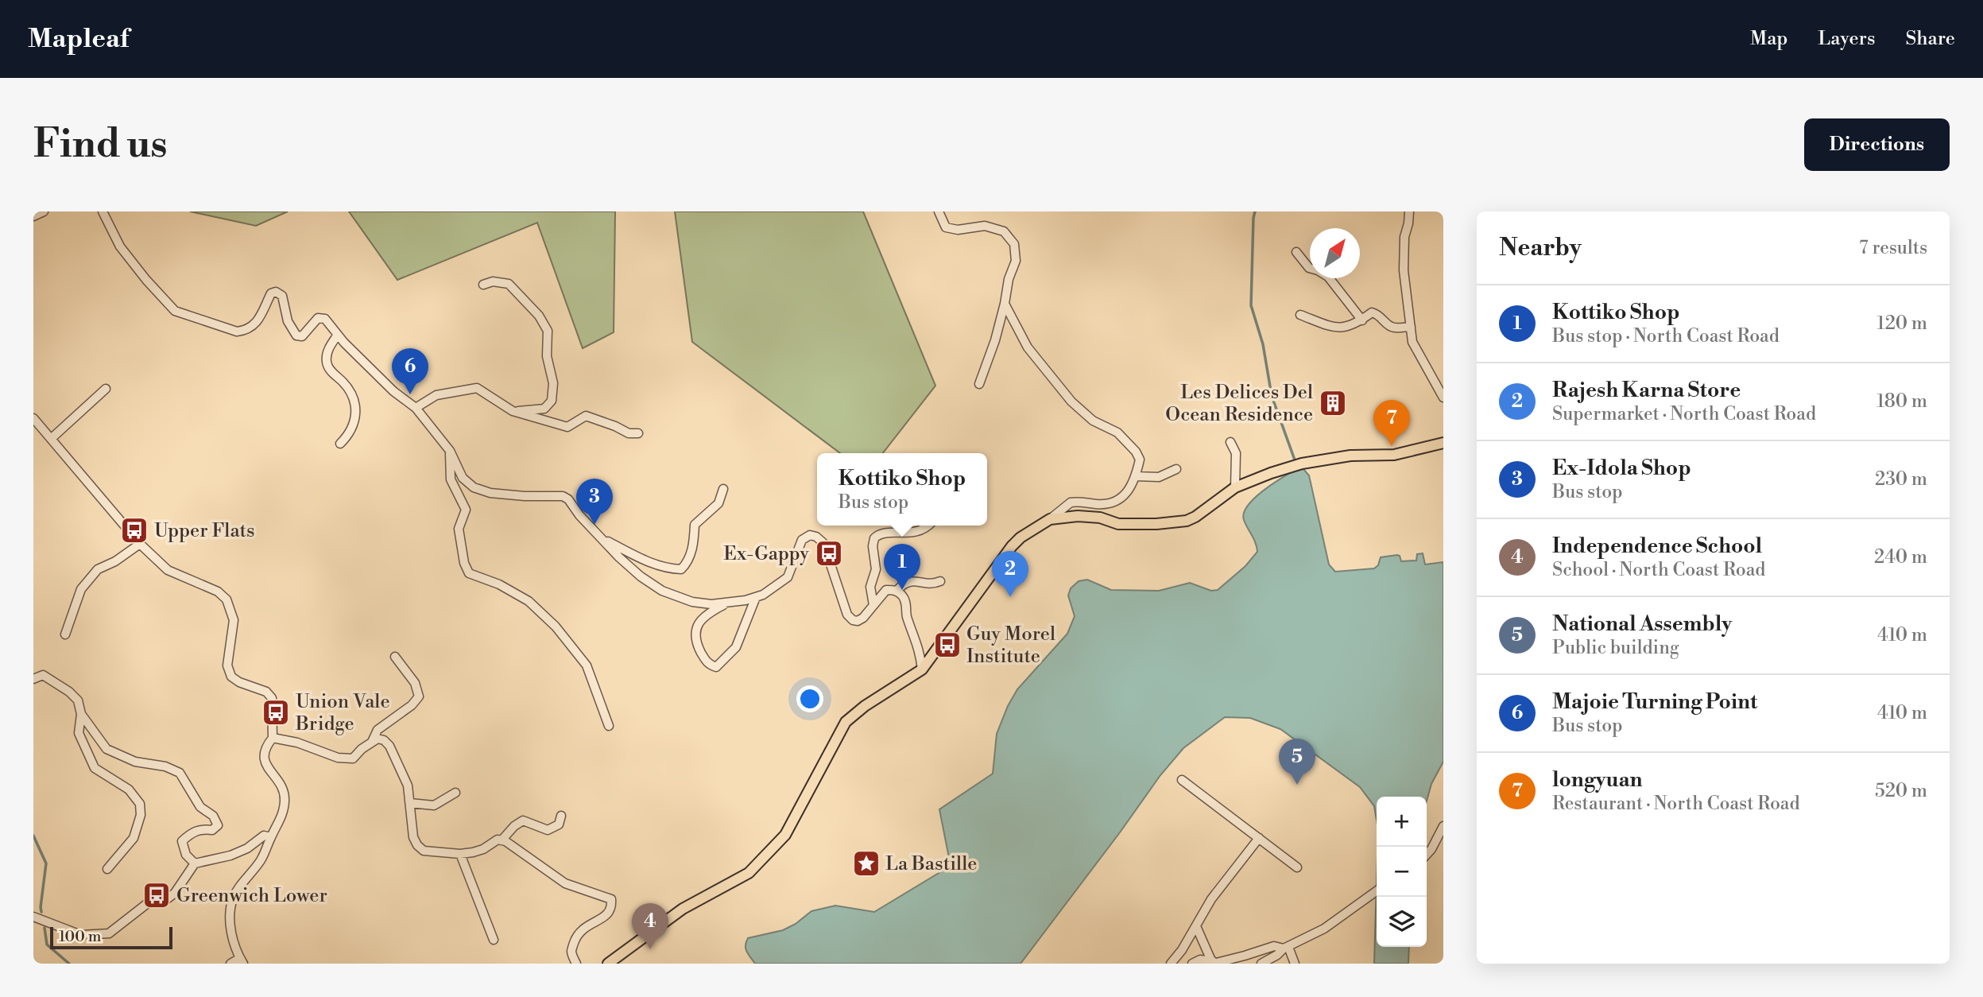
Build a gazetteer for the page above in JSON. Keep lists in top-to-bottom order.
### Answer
{
  "places": {
    "building": ["Les Delices Del Ocean Residence"],
    "bus stop": [
      "Upper Flats",
      "Ex-Gappy",
      "Guy Morel Institute",
      "Union Vale Bridge",
      "Greenwich Lower"
    ],
    "place": ["La Bastille"]
  },
  "scale_bar": "100 m",
  "north": "top right",
  "page": {
    "header": "Mapleaf",
    "nav": ["Map", "Layers", "Share"],
    "buttons": "Directions",
    "title": "Find us",
    "heading": ["Nearby", "7 results"],
    "list": [
      {
        "mark": "1",
        "name": "Kottiko Shop",
        "note": "Bus stop · North Coast Road",
        "value": "120 m"
      },
      {
        "mark": "2",
        "name": "Rajesh Karna Store",
        "note": "Supermarket · North Coast Road",
        "value": "180 m"
      },
      {
        "mark": "3",
        "name": "Ex-Idola Shop",
        "note": "Bus stop",
        "value": "230 m"
      },
      {
        "mark": "4",
        "name": "Independence School",
        "note": "School · North Coast Road",
        "value": "240 m"
      },
      {
        "mark": "5",
        "name": "National Assembly",
        "note": "Public building",
        "value": "410 m"
      },
      {
        "mark": "6",
        "name": "Majoie Turning Point",
        "note": "Bus stop",
        "value": "410 m"
      },
      {
        "mark": "7",
        "name": "longyuan",
        "note": "Restaurant · North Coast Road",
        "value": "520 m"
      }
    ],
    "pins": [
      "6",
      "7",
      "3",
      "1",
      "2",
      "5",
      "4"
    ],
    "popup": ["Kottiko Shop", "Bus stop"],
    "map_buttons": ["+", "−"],
    "scale": "100 m"
  }
}
